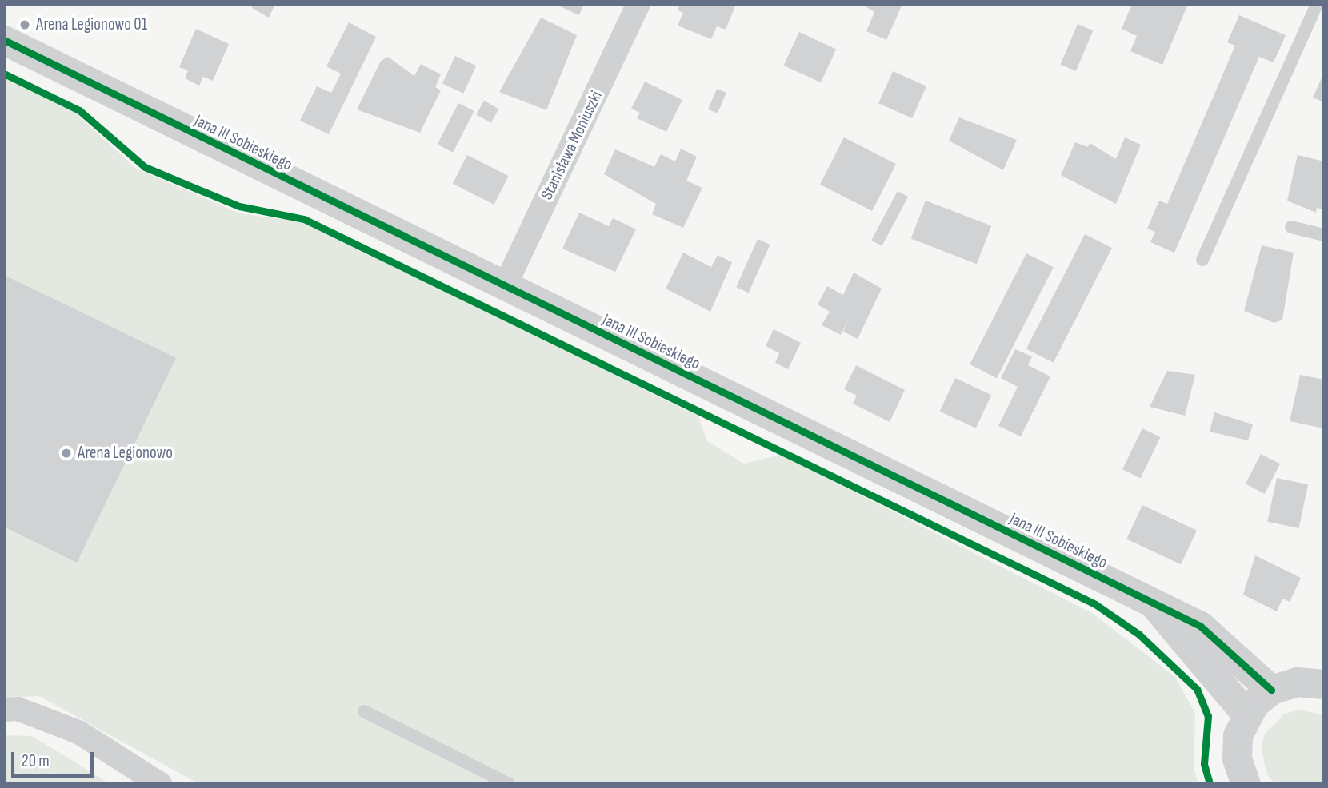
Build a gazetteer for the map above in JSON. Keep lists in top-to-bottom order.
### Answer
{
  "streets": {
    "street": ["Jana III Sobieskiego", "Stanisława Moniuszki"]
  },
  "crossings": [
    ["Jana III Sobieskiego", "Stanisława Moniuszki"]
  ],
  "places": ["Arena Legionowo 01", "Arena Legionowo"],
  "scale_bar": "20 m"
}
